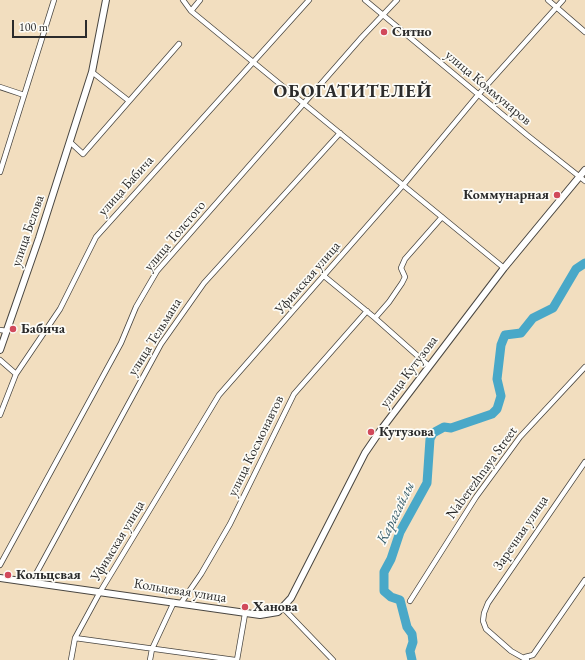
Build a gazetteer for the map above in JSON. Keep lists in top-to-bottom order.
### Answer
{
  "streets": {
    "main road": ["улица Белова", "улица Кутузова", "Кольцевая улица"],
    "street": [
      "улица Коммунаров",
      "улица Бабича",
      "улица Толстого",
      "Уфимская улица",
      "улица Тельмана",
      "улица Космонавтов",
      "Naberezhnaya Street",
      "Заречная улица"
    ]
  },
  "crossings": [
    ["улица Коммунаров", "улица Толстого"],
    ["улица Коммунаров", "Уфимская улица"],
    ["улица Коммунаров", "улица Кутузова"],
    ["Уфимская улица", "Кольцевая улица"],
    ["улица Тельмана", "Кольцевая улица"],
    ["улица Кутузова", "Кольцевая улица"],
    ["улица Космонавтов", "Кольцевая улица"]
  ],
  "districts": ["ОБОГАТИТЕЛЕЙ"],
  "water": ["Карагайлы"],
  "places": [
    "Ситно",
    "Коммунарная",
    "Бабича",
    "Кутузова",
    "Кольцевая",
    "Ханова"
  ],
  "scale_bar": "100 m"
}
